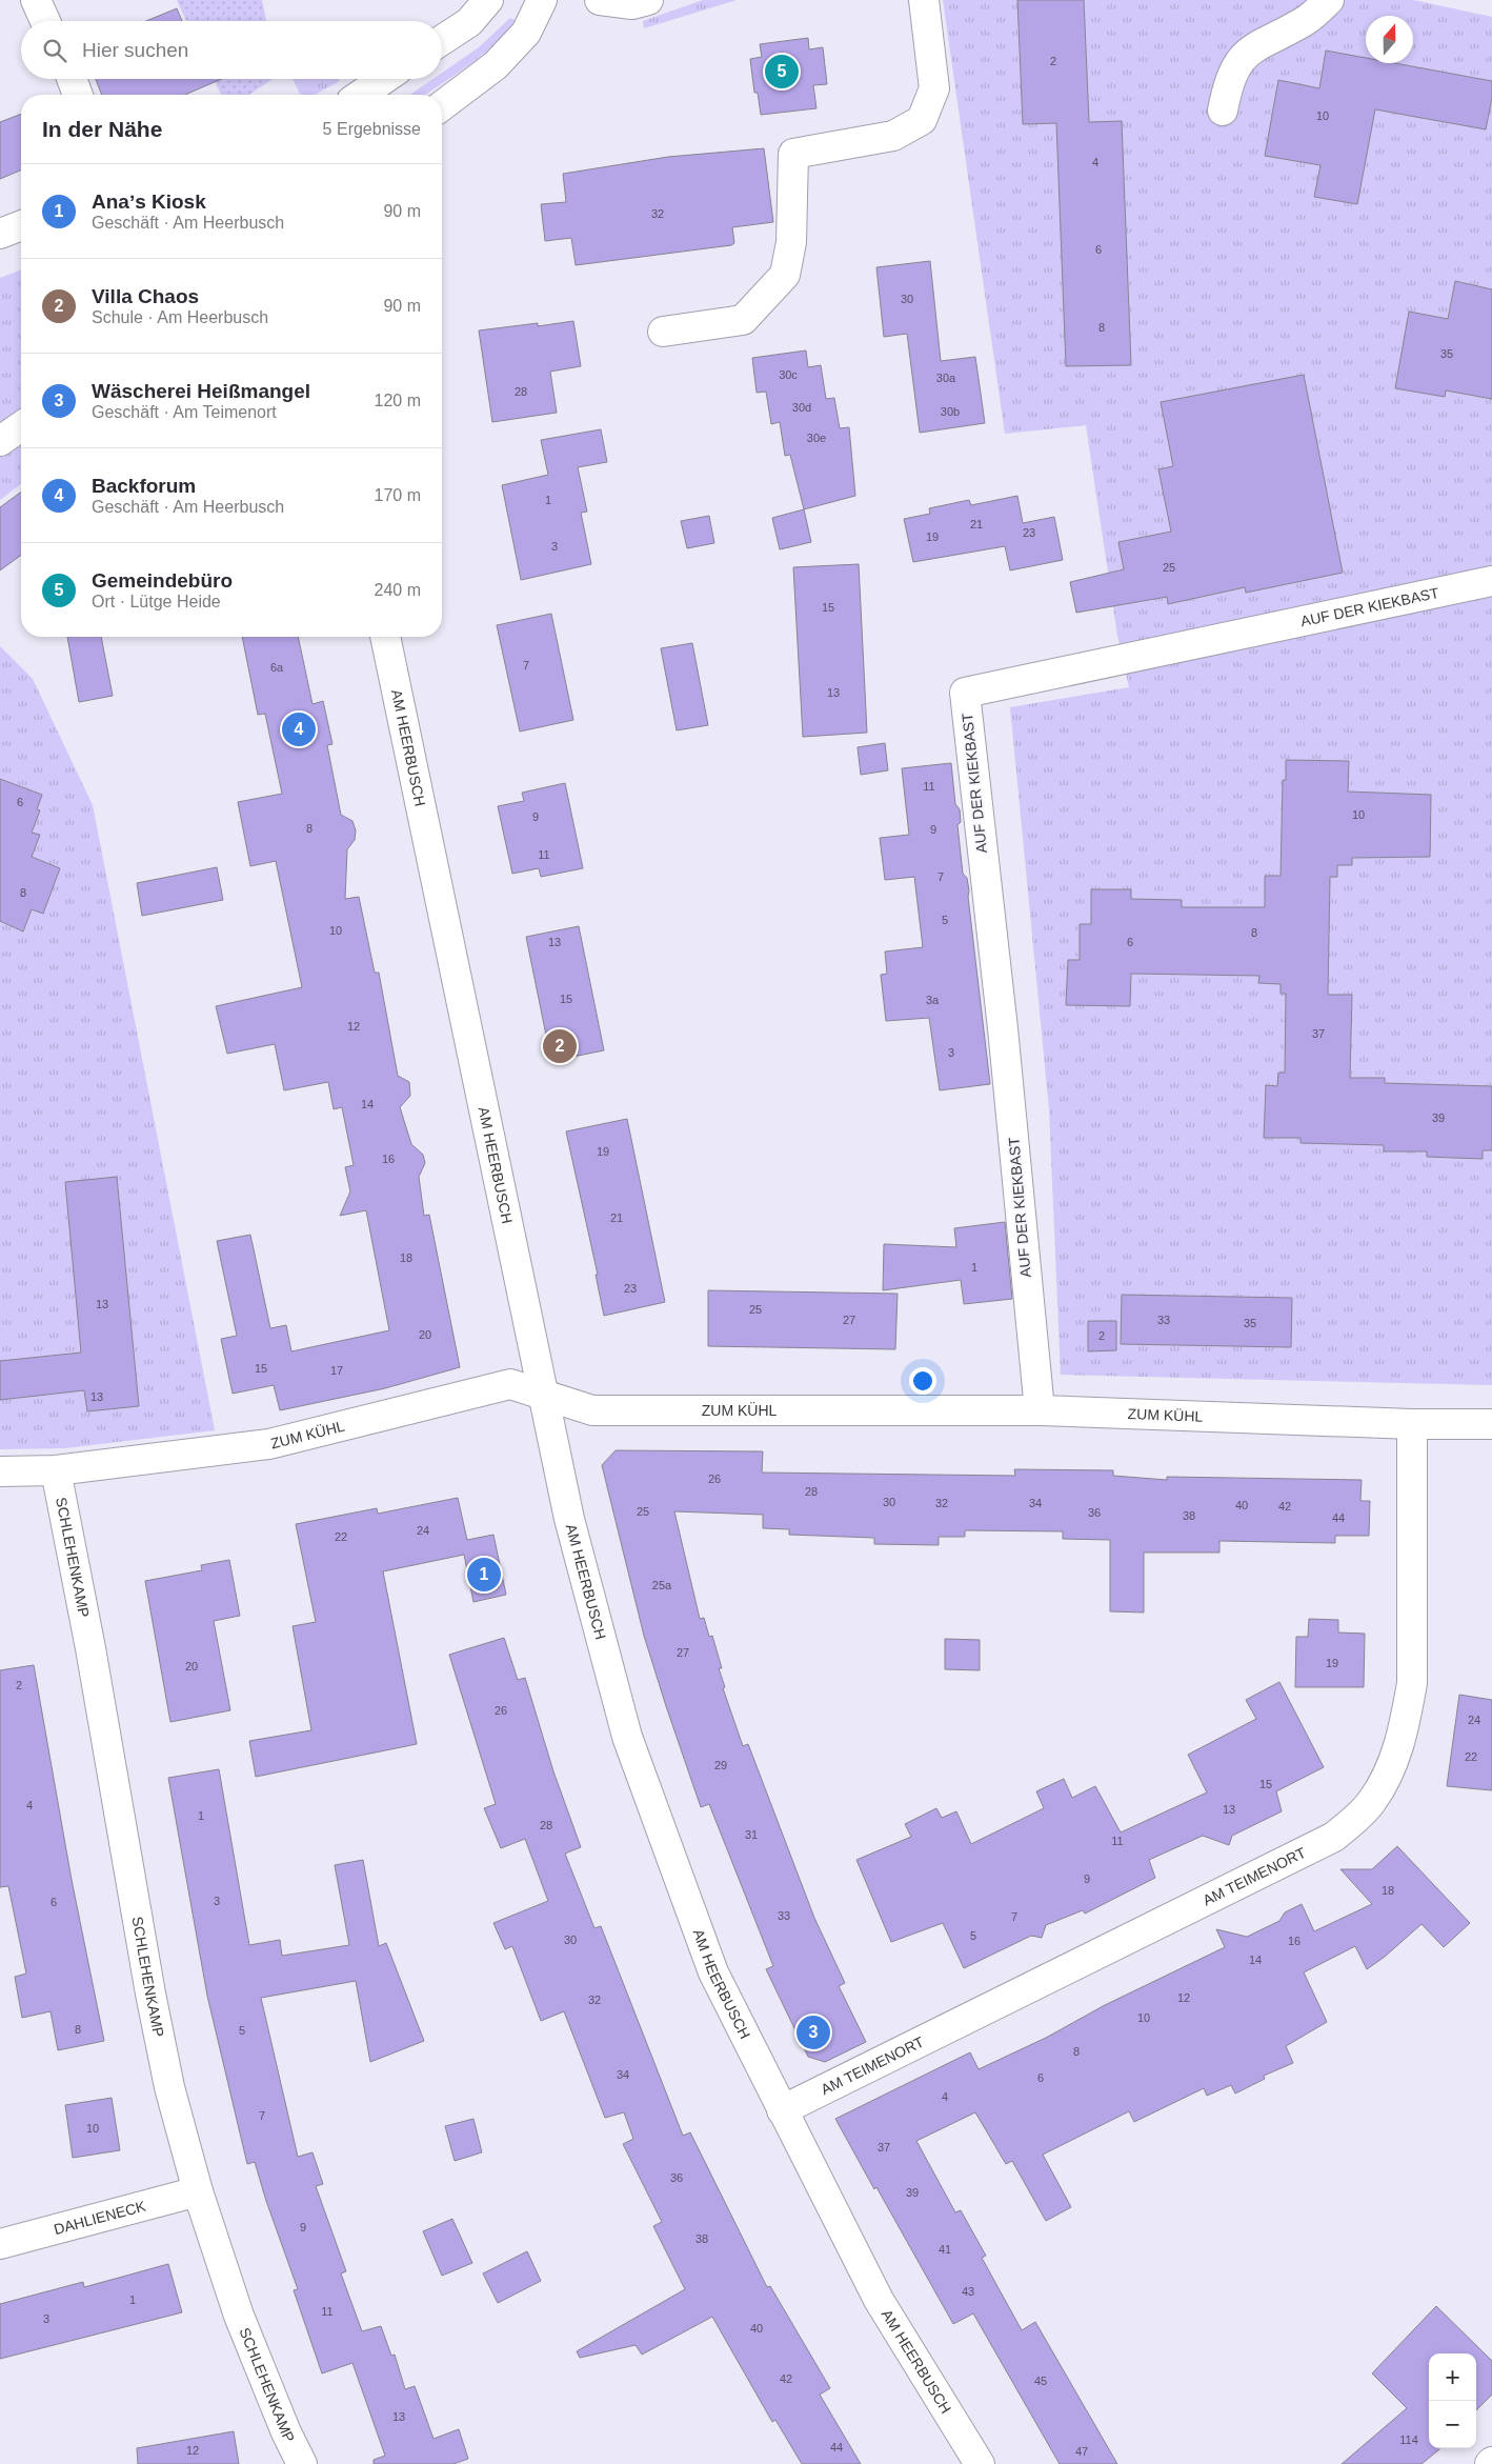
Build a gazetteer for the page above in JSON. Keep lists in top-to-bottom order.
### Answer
{
  "streets": {
    "street": [
      "AUF DER KIEKBAST",
      "AM HEERBUSCH",
      "ZUM KÜHL",
      "SCHLEHENKAMP",
      "AM TEIMENORT",
      "DAHLIENECK"
    ]
  },
  "crossings": [
    ["AUF DER KIEKBAST", "ZUM KÜHL"],
    ["AM HEERBUSCH", "ZUM KÜHL"],
    ["AM HEERBUSCH", "AM TEIMENORT"],
    ["ZUM KÜHL", "SCHLEHENKAMP"],
    ["ZUM KÜHL", "AM TEIMENORT"],
    ["SCHLEHENKAMP", "DAHLIENECK"]
  ],
  "house_numbers": [
    "2",
    "10",
    "4",
    "32",
    "6",
    "30",
    "8",
    "35",
    "30c",
    "30a",
    "28",
    "30d",
    "30b",
    "30e",
    "1",
    "21",
    "23",
    "19",
    "3",
    "25",
    "15",
    "7",
    "6a",
    "13",
    "11",
    "6",
    "10",
    "9",
    "8",
    "9",
    "11",
    "7",
    "8",
    "5",
    "10",
    "8",
    "13",
    "6",
    "15",
    "3a",
    "12",
    "37",
    "3",
    "14",
    "39",
    "19",
    "16",
    "21",
    "18",
    "1",
    "23",
    "13",
    "25",
    "27",
    "33",
    "35",
    "20",
    "2",
    "15",
    "17",
    "13",
    "26",
    "28",
    "30",
    "32",
    "34",
    "40",
    "42",
    "25",
    "36",
    "38",
    "44",
    "24",
    "22",
    "25a",
    "27",
    "19",
    "20",
    "2",
    "26",
    "24",
    "22",
    "29",
    "15",
    "4",
    "13",
    "1",
    "28",
    "31",
    "11",
    "9",
    "18",
    "3",
    "6",
    "33",
    "7",
    "5",
    "30",
    "16",
    "14",
    "12",
    "32",
    "10",
    "8",
    "5",
    "8",
    "34",
    "6",
    "4",
    "7",
    "10",
    "37",
    "36",
    "39",
    "9",
    "38",
    "41",
    "43",
    "1",
    "11",
    "3",
    "40",
    "42",
    "45",
    "13",
    "114",
    "44",
    "12",
    "47"
  ],
  "north": "top",
  "page": {
    "search": "Hier suchen",
    "pins": [
      "5",
      "4",
      "2",
      "1",
      "3"
    ],
    "heading": ["In der Nähe", "5 Ergebnisse"],
    "list": [
      {
        "mark": "1",
        "name": "Anaʼs Kiosk",
        "note": "Geschäft · Am Heerbusch",
        "value": "90 m"
      },
      {
        "mark": "2",
        "name": "Villa Chaos",
        "note": "Schule · Am Heerbusch",
        "value": "90 m"
      },
      {
        "mark": "3",
        "name": "Wäscherei Heißmangel",
        "note": "Geschäft · Am Teimenort",
        "value": "120 m"
      },
      {
        "mark": "4",
        "name": "Backforum",
        "note": "Geschäft · Am Heerbusch",
        "value": "170 m"
      },
      {
        "mark": "5",
        "name": "Gemeindebüro",
        "note": "Ort · Lütge Heide",
        "value": "240 m"
      }
    ],
    "map_buttons": ["+", "−"]
  }
}
